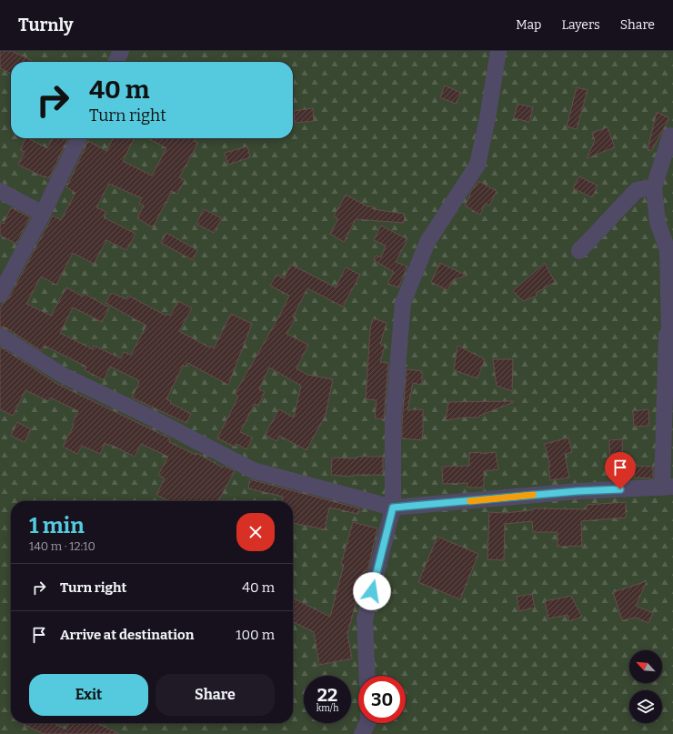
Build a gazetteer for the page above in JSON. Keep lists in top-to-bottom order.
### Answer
{
  "north": "top left",
  "page": {
    "header": "Turnly",
    "nav": ["Map", "Layers", "Share"],
    "turn": ["40 m", "Turn right"],
    "heading": ["1 min", "140 m · 12:10"],
    "list": [
      {
        "name": "Turn right",
        "value": "40 m"
      },
      {
        "name": "Arrive at destination",
        "value": "100 m"
      }
    ],
    "buttons": ["Exit", "Share"],
    "speed": "22 km/h",
    "limit": "30"
  }
}
